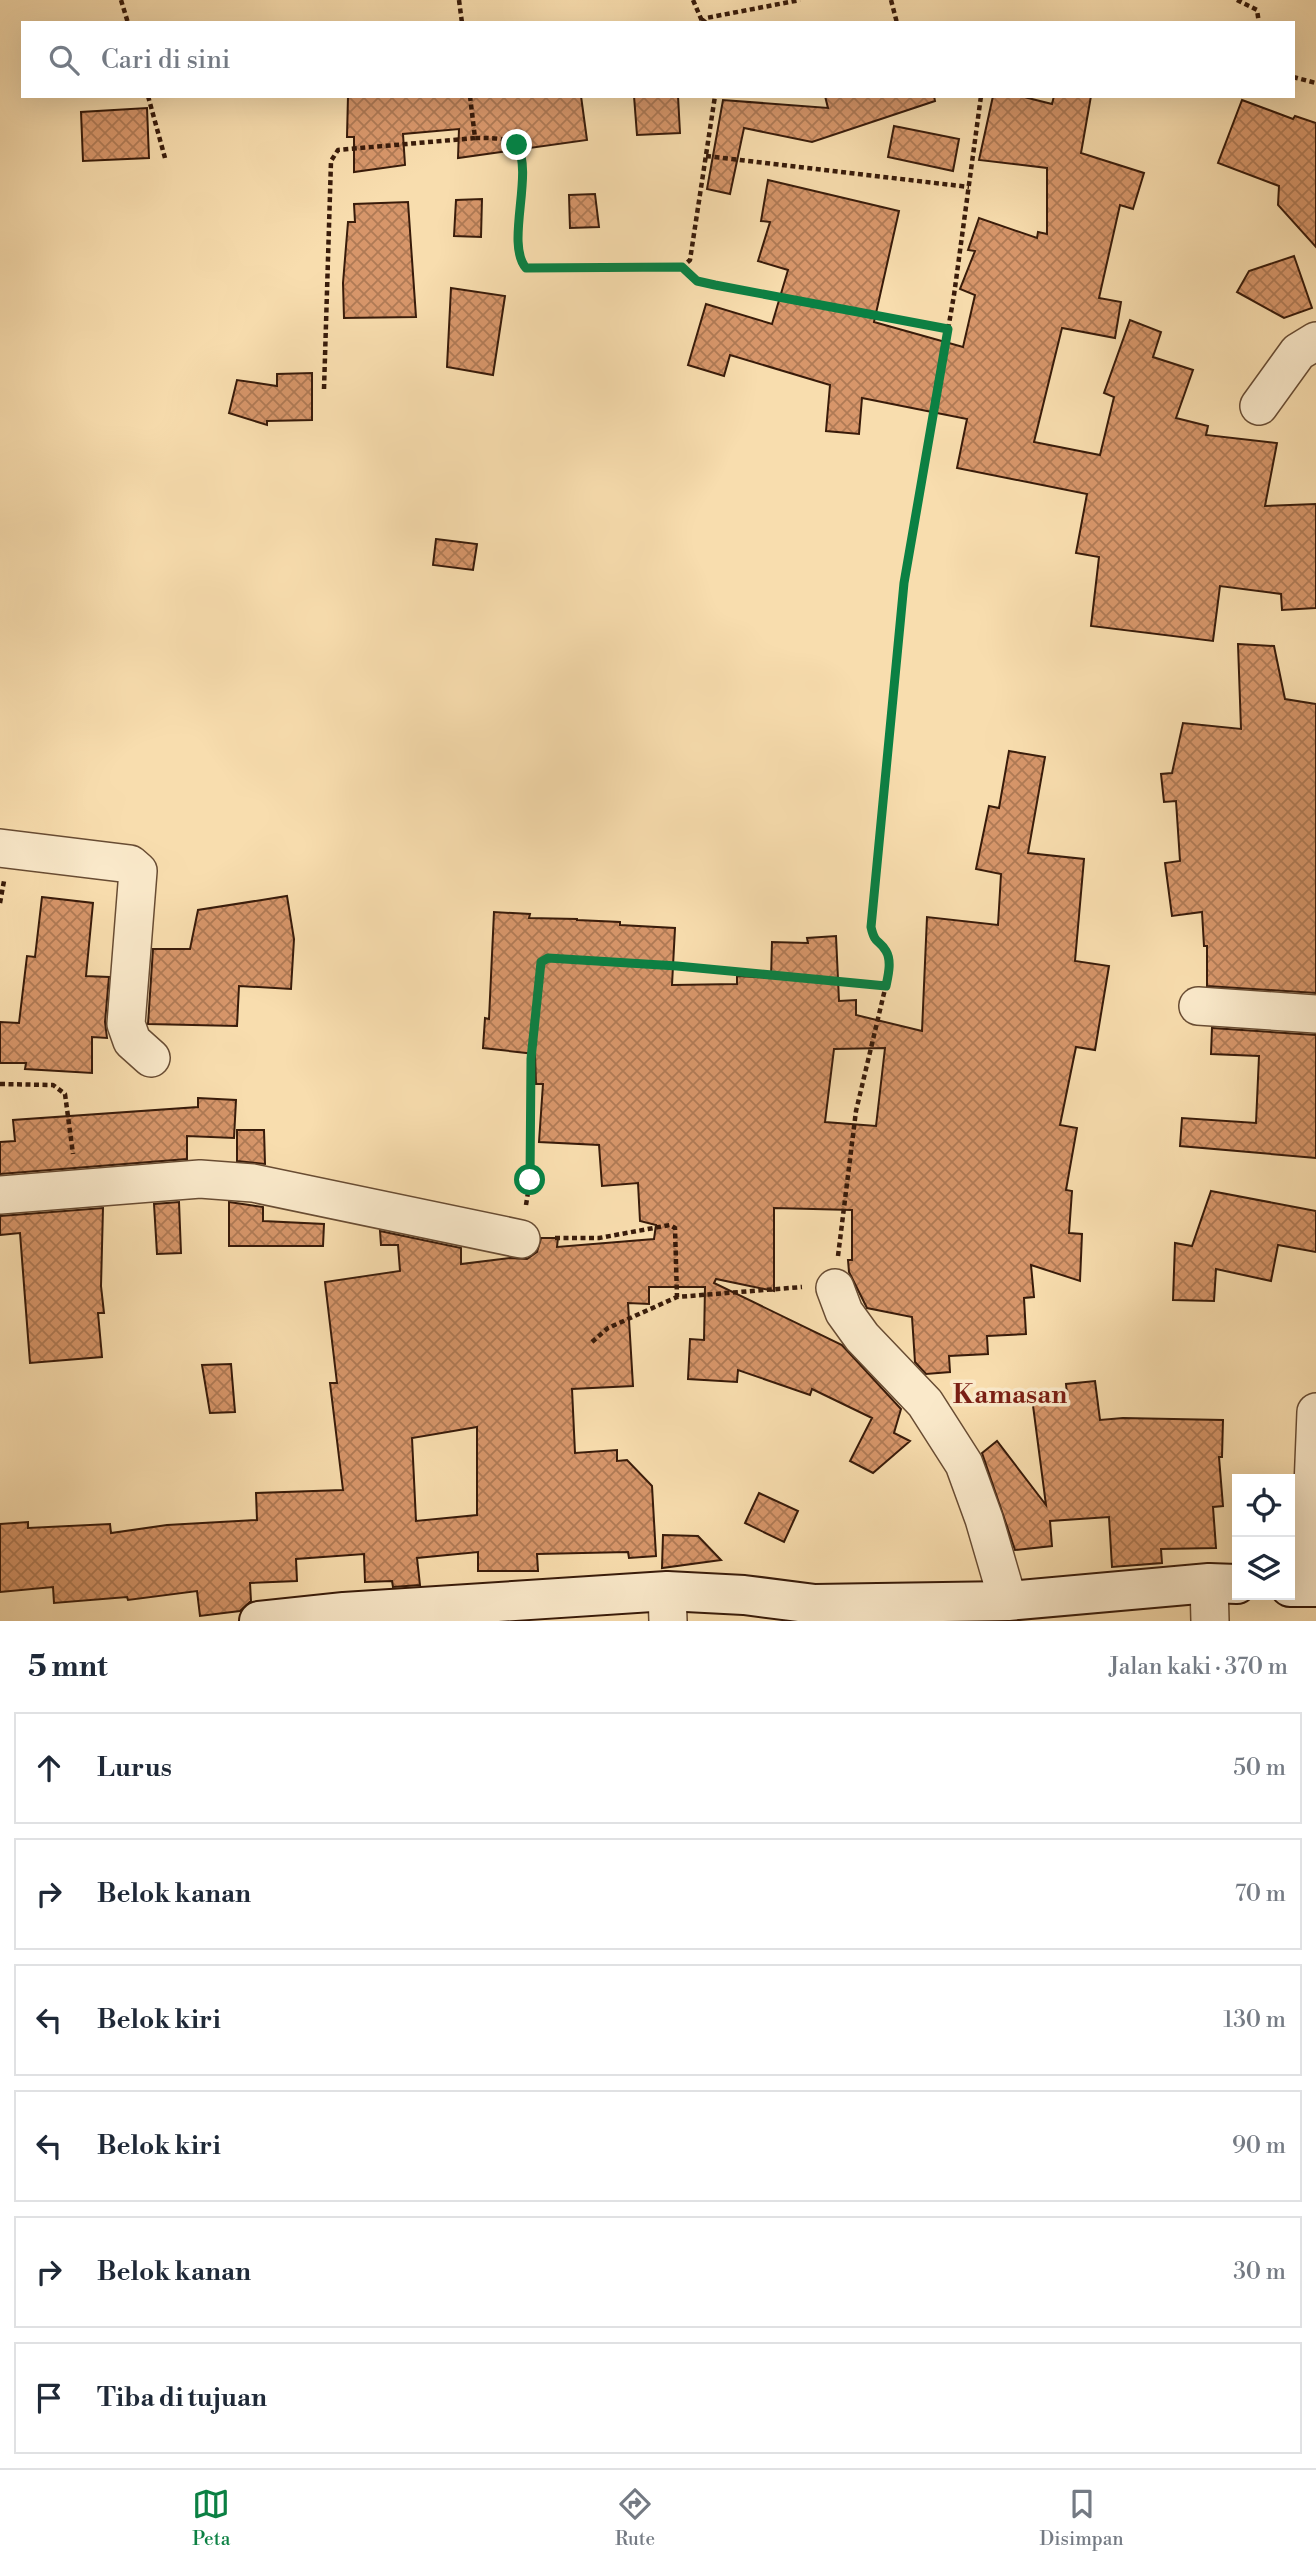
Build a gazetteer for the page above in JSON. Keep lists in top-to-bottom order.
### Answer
{
  "districts": ["Kamasan"],
  "page": {
    "search": "Cari di sini",
    "heading": ["5 mnt", "Jalan kaki · 370 m"],
    "list": [
      ["Lurus", "50 m"],
      ["Belok kanan", "70 m"],
      ["Belok kiri", "130 m"],
      ["Belok kiri", "90 m"],
      ["Belok kanan", "30 m"],
      "Tiba di tujuan"
    ],
    "nav": ["Peta", "Rute", "Disimpan"]
  }
}
